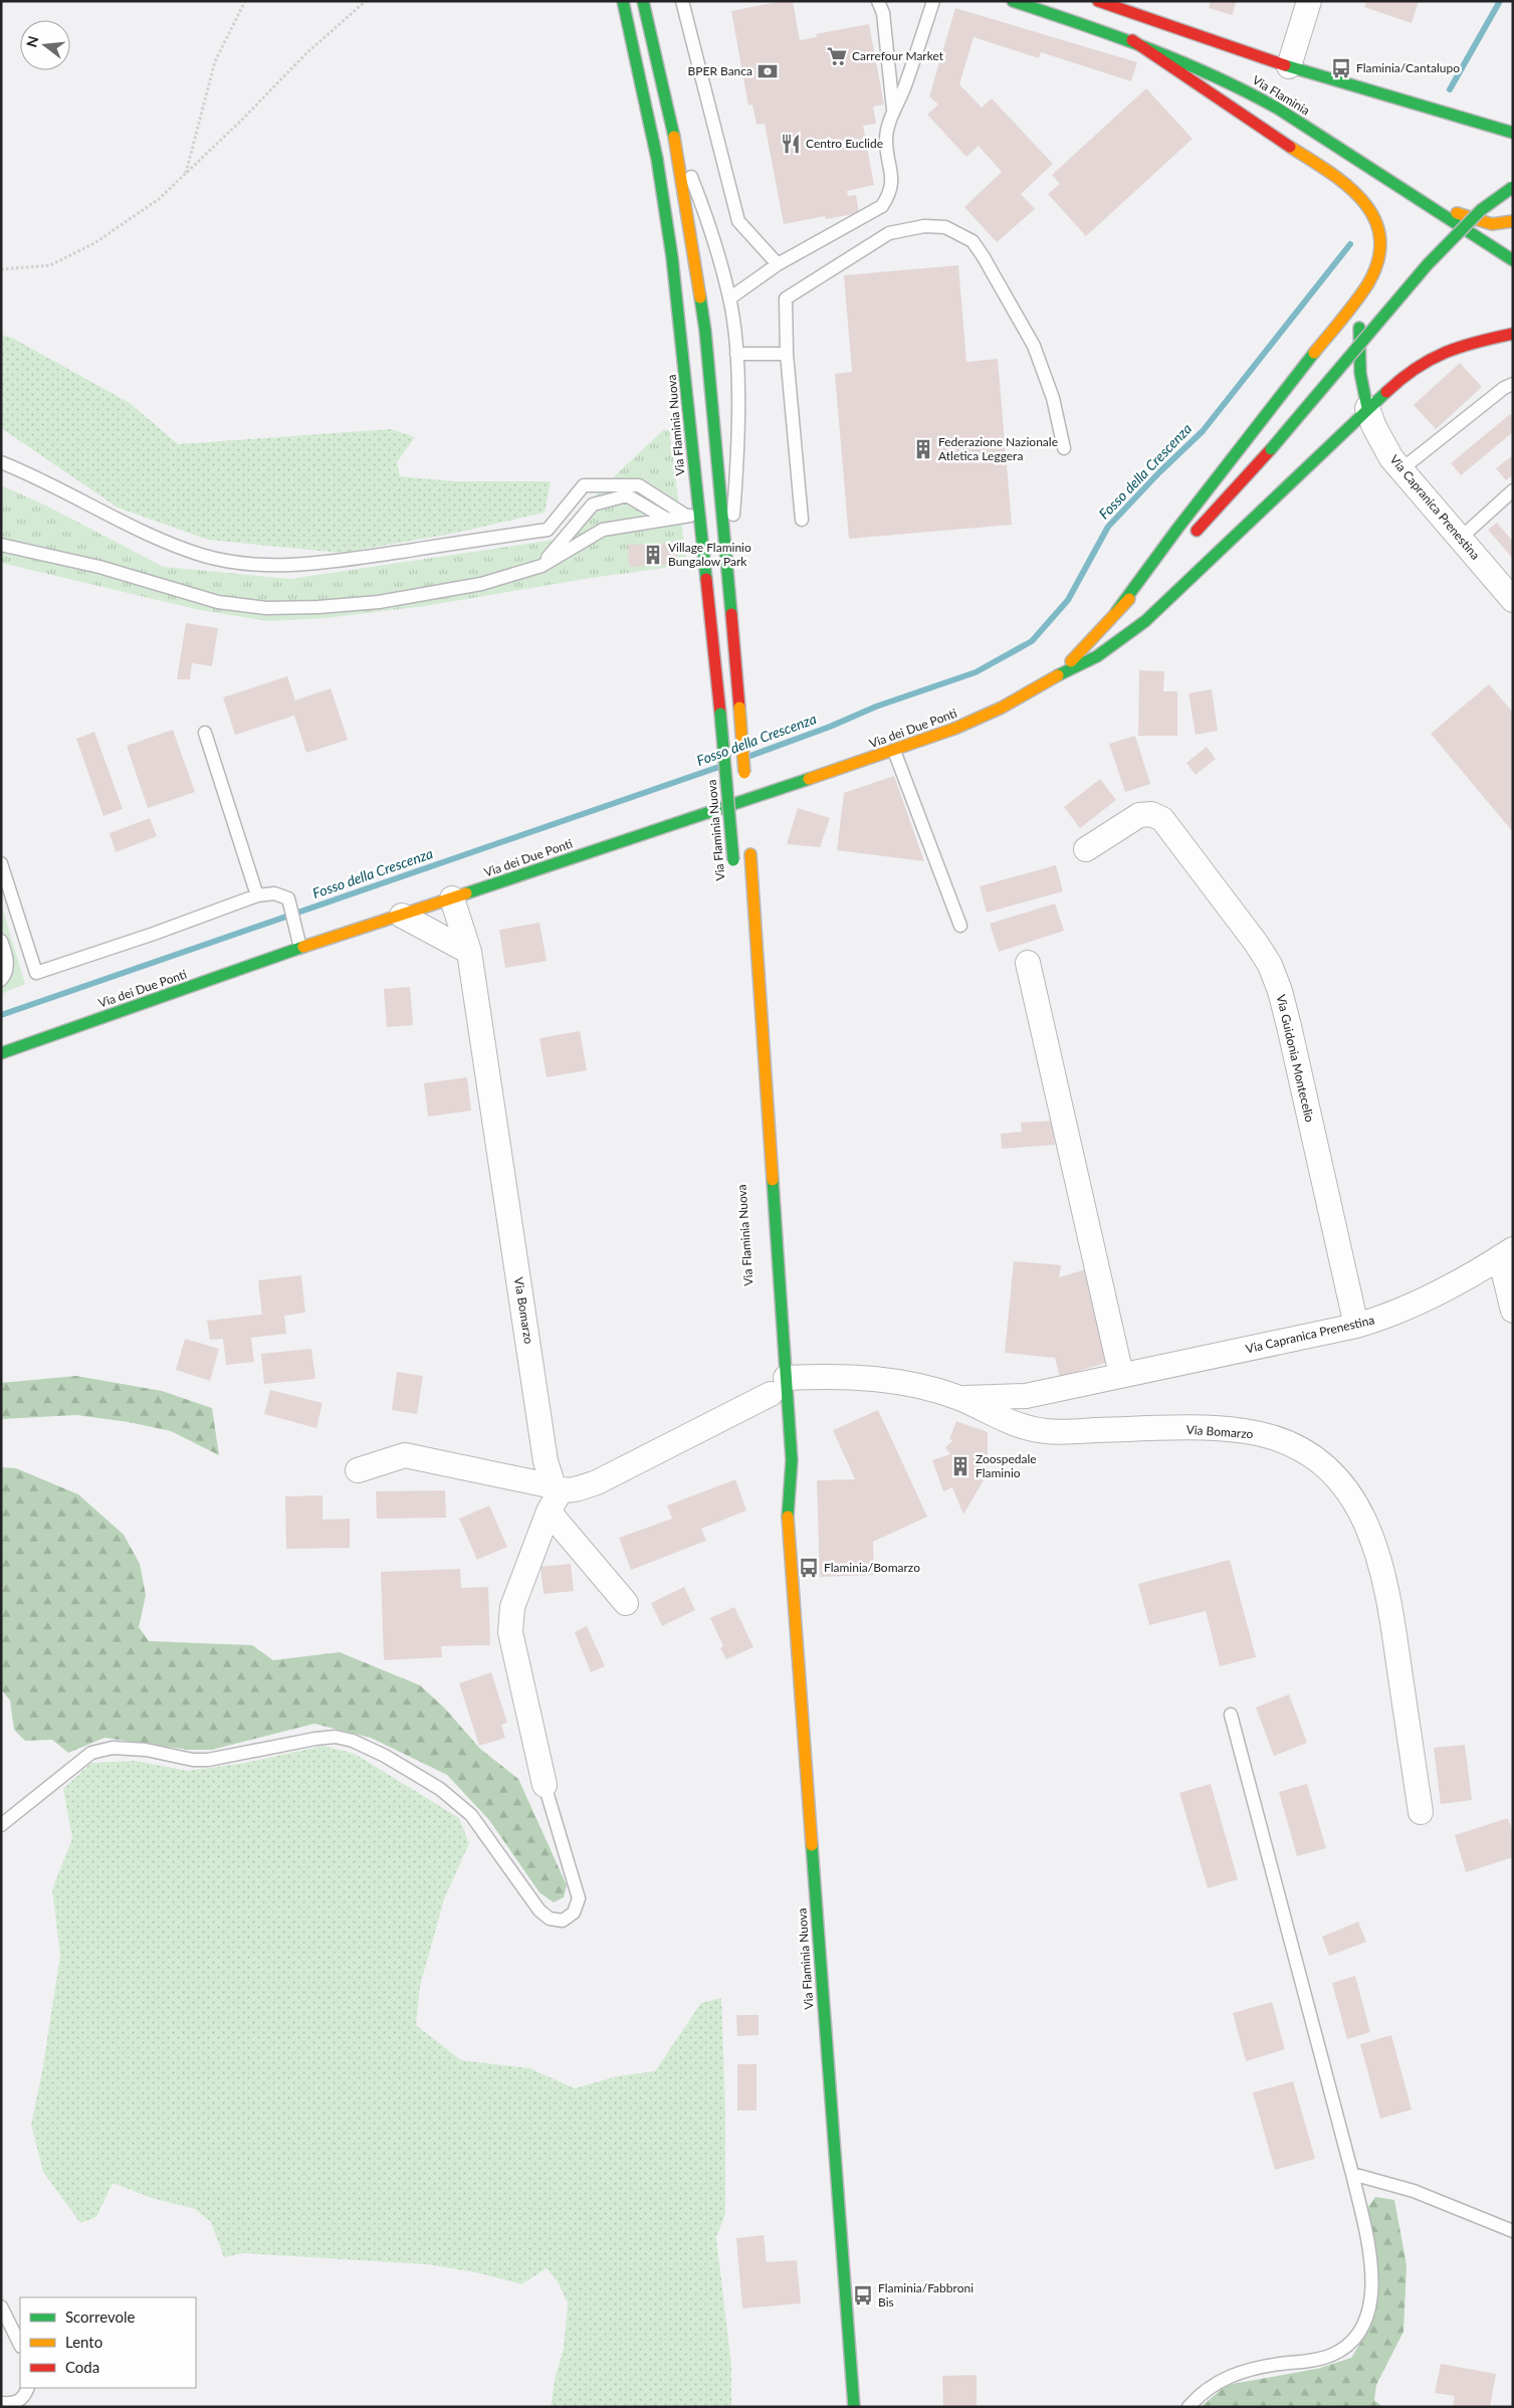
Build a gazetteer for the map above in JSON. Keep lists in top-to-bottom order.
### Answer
{
  "streets": {
    "main road": ["Via Flaminia", "Via Flaminia Nuova", "Via dei Due Ponti"],
    "street": ["Via Capranica Prenestina", "Via Guidonia Montecelio", "Via Bomarzo"]
  },
  "crossings": [
    ["Via Flaminia Nuova", "Via Bomarzo"],
    ["Via Capranica Prenestina", "Via Guidonia Montecelio"],
    ["Via Capranica Prenestina", "Via Bomarzo"],
    ["Via dei Due Ponti", "Via Bomarzo"]
  ],
  "water": ["Fosso della Crescenza"],
  "places": {
    "supermarket": ["Carrefour Market"],
    "bus stop": ["Flaminia/Cantalupo", "Flaminia/Bomarzo", "Flaminia/Fabbroni Bis"],
    "bank": ["BPER Banca"],
    "restaurant": ["Centro Euclide"],
    "building": ["Federazione Nazionale Atletica Leggera", "Village Flaminio Bungalow Park", "Zoospedale Flaminio"]
  },
  "legend": ["Scorrevole", "Lento", "Coda"],
  "north": "left"
}
